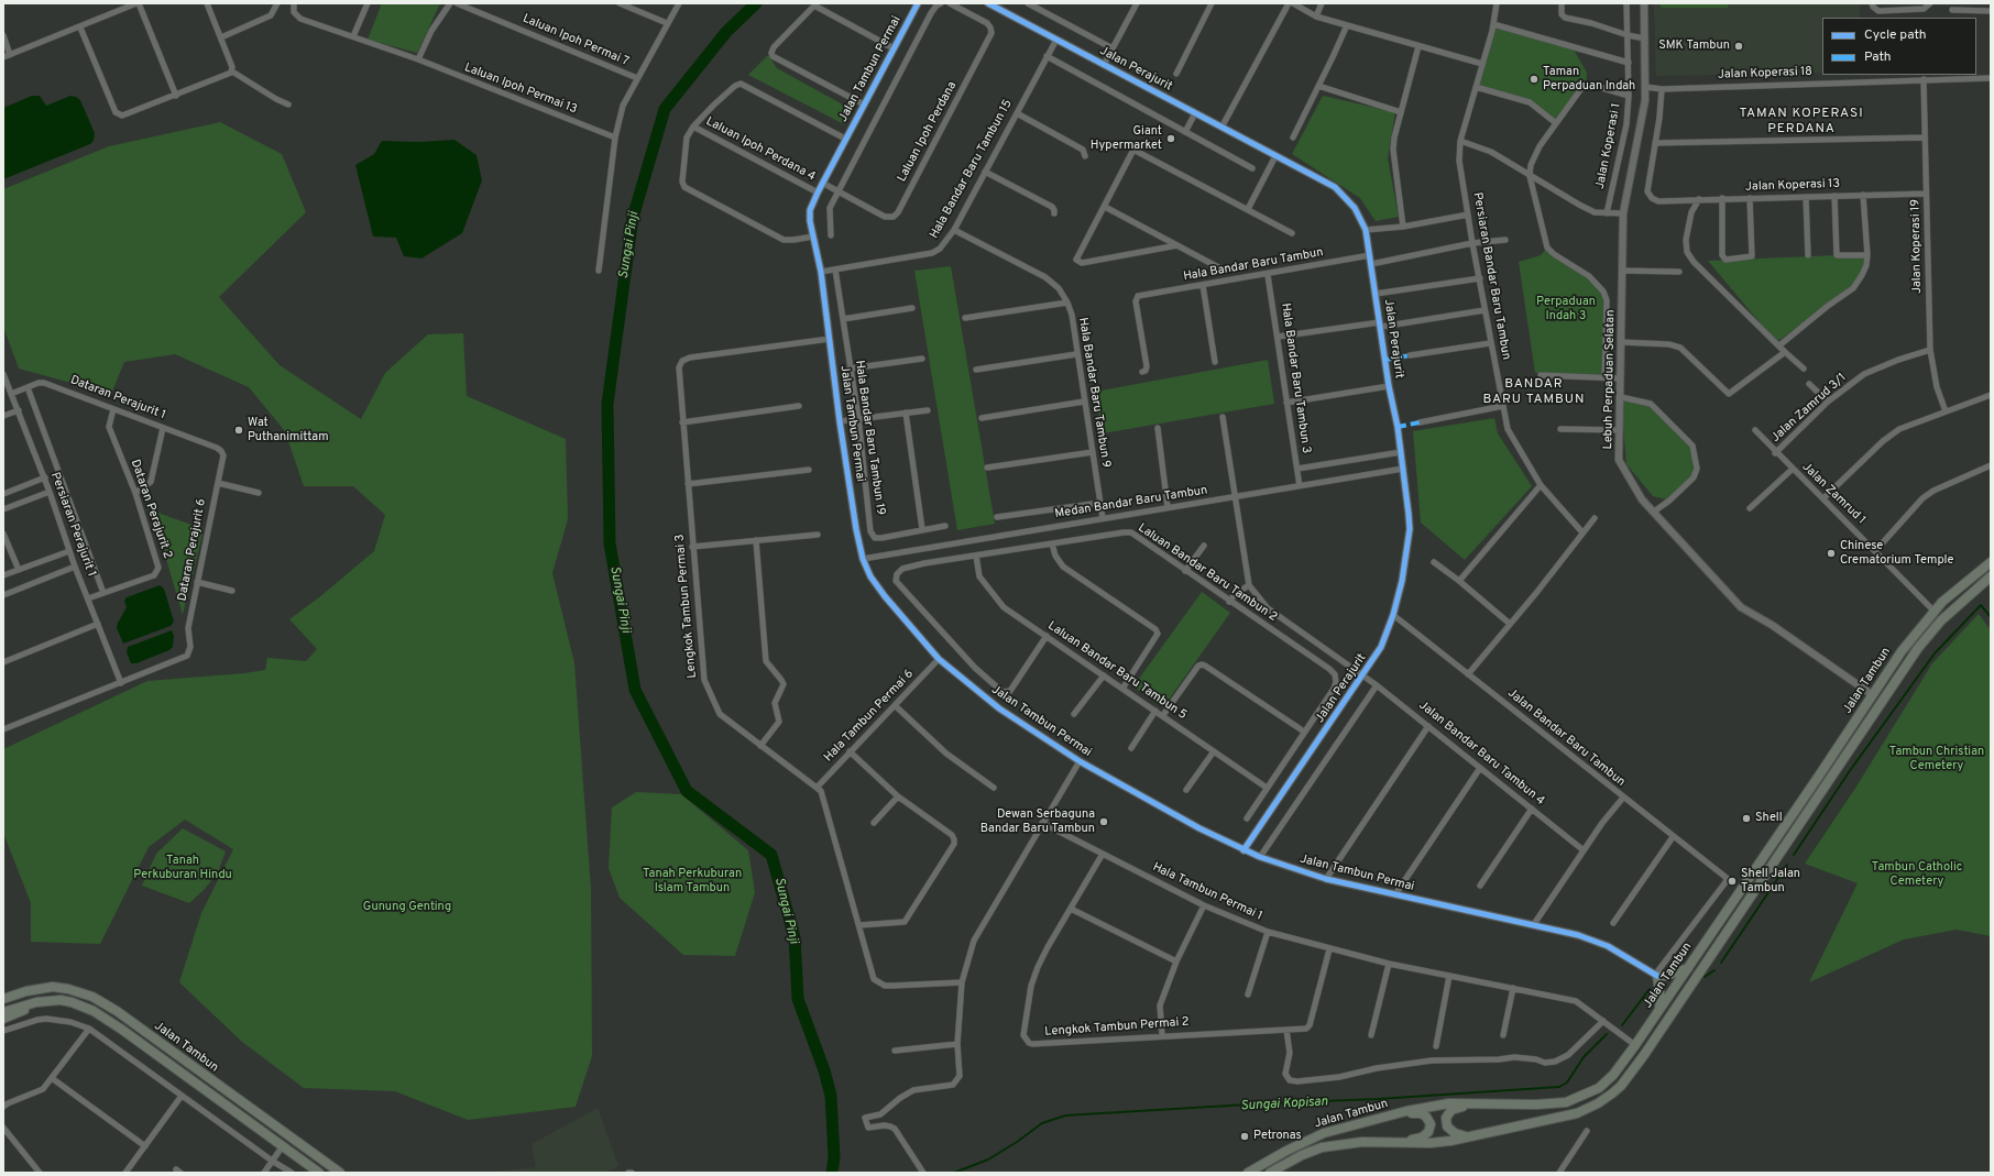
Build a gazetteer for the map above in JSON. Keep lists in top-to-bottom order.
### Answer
{
  "streets": {
    "main road": ["Jalan Tambun"],
    "street": [
      "Laluan Ipoh Permai 7",
      "Jalan Tambun Permai",
      "Jalan Perajurit",
      "Jalan Koperasi 18",
      "Laluan Ipoh Permai 13",
      "Laluan Ipoh Perdana",
      "Jalan Koperasi 1",
      "Laluan Ipoh Perdana 4",
      "Hala Bandar Baru Tambun 15",
      "Jalan Koperasi 13",
      "Jalan Koperasi 19",
      "Hala Bandar Baru Tambun",
      "Persiaran Bandar Baru Tambun",
      "Hala Bandar Baru Tambun 3",
      "Lebuh Perpaduan Selatan",
      "Hala Bandar Baru Tambun 9",
      "Dataran Perajurit 1",
      "Jalan Zamrud 3/1",
      "Hala Bandar Baru Tambun 19",
      "Jalan Zamrud 1",
      "Medan Bandar Baru Tambun",
      "Dataran Perajurit 2",
      "Persiaran Perajurit 1",
      "Dataran Perajurit 6",
      "Laluan Bandar Baru Tambun 2",
      "Lengkok Tambun Permai 3",
      "Laluan Bandar Baru Tambun 5",
      "Hala Tambun Permai 6",
      "Jalan Bandar Baru Tambun",
      "Jalan Bandar Baru Tambun 4",
      "Hala Tambun Permai 1",
      "Lengkok Tambun Permai 2"
    ]
  },
  "crossings": [
    ["Jalan Tambun Permai", "Jalan Perajurit"],
    ["Jalan Tambun Permai", "Laluan Ipoh Perdana"],
    ["Jalan Tambun Permai", "Laluan Ipoh Perdana 4"],
    ["Jalan Tambun Permai", "Hala Bandar Baru Tambun 15"],
    ["Jalan Tambun Permai", "Medan Bandar Baru Tambun"],
    ["Jalan Tambun Permai", "Lengkok Tambun Permai 3"],
    ["Jalan Tambun Permai", "Hala Tambun Permai 6"],
    ["Jalan Tambun Permai", "Jalan Bandar Baru Tambun"],
    ["Jalan Perajurit", "Hala Bandar Baru Tambun 15"],
    ["Jalan Perajurit", "Hala Bandar Baru Tambun"],
    ["Jalan Perajurit", "Medan Bandar Baru Tambun"],
    ["Jalan Perajurit", "Jalan Bandar Baru Tambun"],
    ["Jalan Perajurit", "Jalan Bandar Baru Tambun 4"],
    ["Jalan Koperasi 18", "Jalan Koperasi 19"],
    ["Jalan Koperasi 18", "Lebuh Perpaduan Selatan"],
    ["Hala Bandar Baru Tambun 15", "Hala Bandar Baru Tambun 9"],
    ["Hala Bandar Baru Tambun 15", "Hala Bandar Baru Tambun 19"],
    ["Jalan Koperasi 13", "Jalan Koperasi 19"],
    ["Jalan Koperasi 19", "Jalan Zamrud 3/1"],
    ["Hala Bandar Baru Tambun", "Hala Bandar Baru Tambun 3"],
    ["Hala Bandar Baru Tambun 3", "Medan Bandar Baru Tambun"],
    ["Lebuh Perpaduan Selatan", "Jalan Tambun"],
    ["Hala Bandar Baru Tambun 9", "Medan Bandar Baru Tambun"],
    ["Dataran Perajurit 1", "Dataran Perajurit 2"],
    ["Dataran Perajurit 1", "Persiaran Perajurit 1"],
    ["Dataran Perajurit 1", "Dataran Perajurit 6"],
    ["Jalan Zamrud 3/1", "Jalan Zamrud 1"],
    ["Jalan Zamrud 1", "Jalan Tambun"],
    ["Dataran Perajurit 2", "Persiaran Perajurit 1"],
    ["Persiaran Perajurit 1", "Dataran Perajurit 6"],
    ["Laluan Bandar Baru Tambun 2", "Laluan Bandar Baru Tambun 5"],
    ["Lengkok Tambun Permai 3", "Hala Tambun Permai 6"],
    ["Jalan Tambun", "Hala Tambun Permai 1"],
    ["Hala Tambun Permai 1", "Lengkok Tambun Permai 2"]
  ],
  "districts": ["TAMAN KOPERASI PERDANA", "BANDAR BARU TAMBUN"],
  "water": ["Sungai Pinji", "Sungai Kopisan"],
  "parks": [
    "Perpaduan Indah 3",
    "Tambun Christian Cemetery",
    "Tanah Perkuburan Hindu",
    "Tambun Catholic Cemetery",
    "Tanah Perkuburan Islam Tambun",
    "Gunung Genting"
  ],
  "places": [
    "SMK Tambun",
    "Taman Perpaduan Indah",
    "Giant Hypermarket",
    "Wat Puthanimittam",
    "Chinese Crematorium Temple",
    "Shell",
    "Dewan Serbaguna Bandar Baru Tambun",
    "Shell Jalan Tambun",
    "Petronas"
  ],
  "legend": ["Cycle path", "Path"]
}
